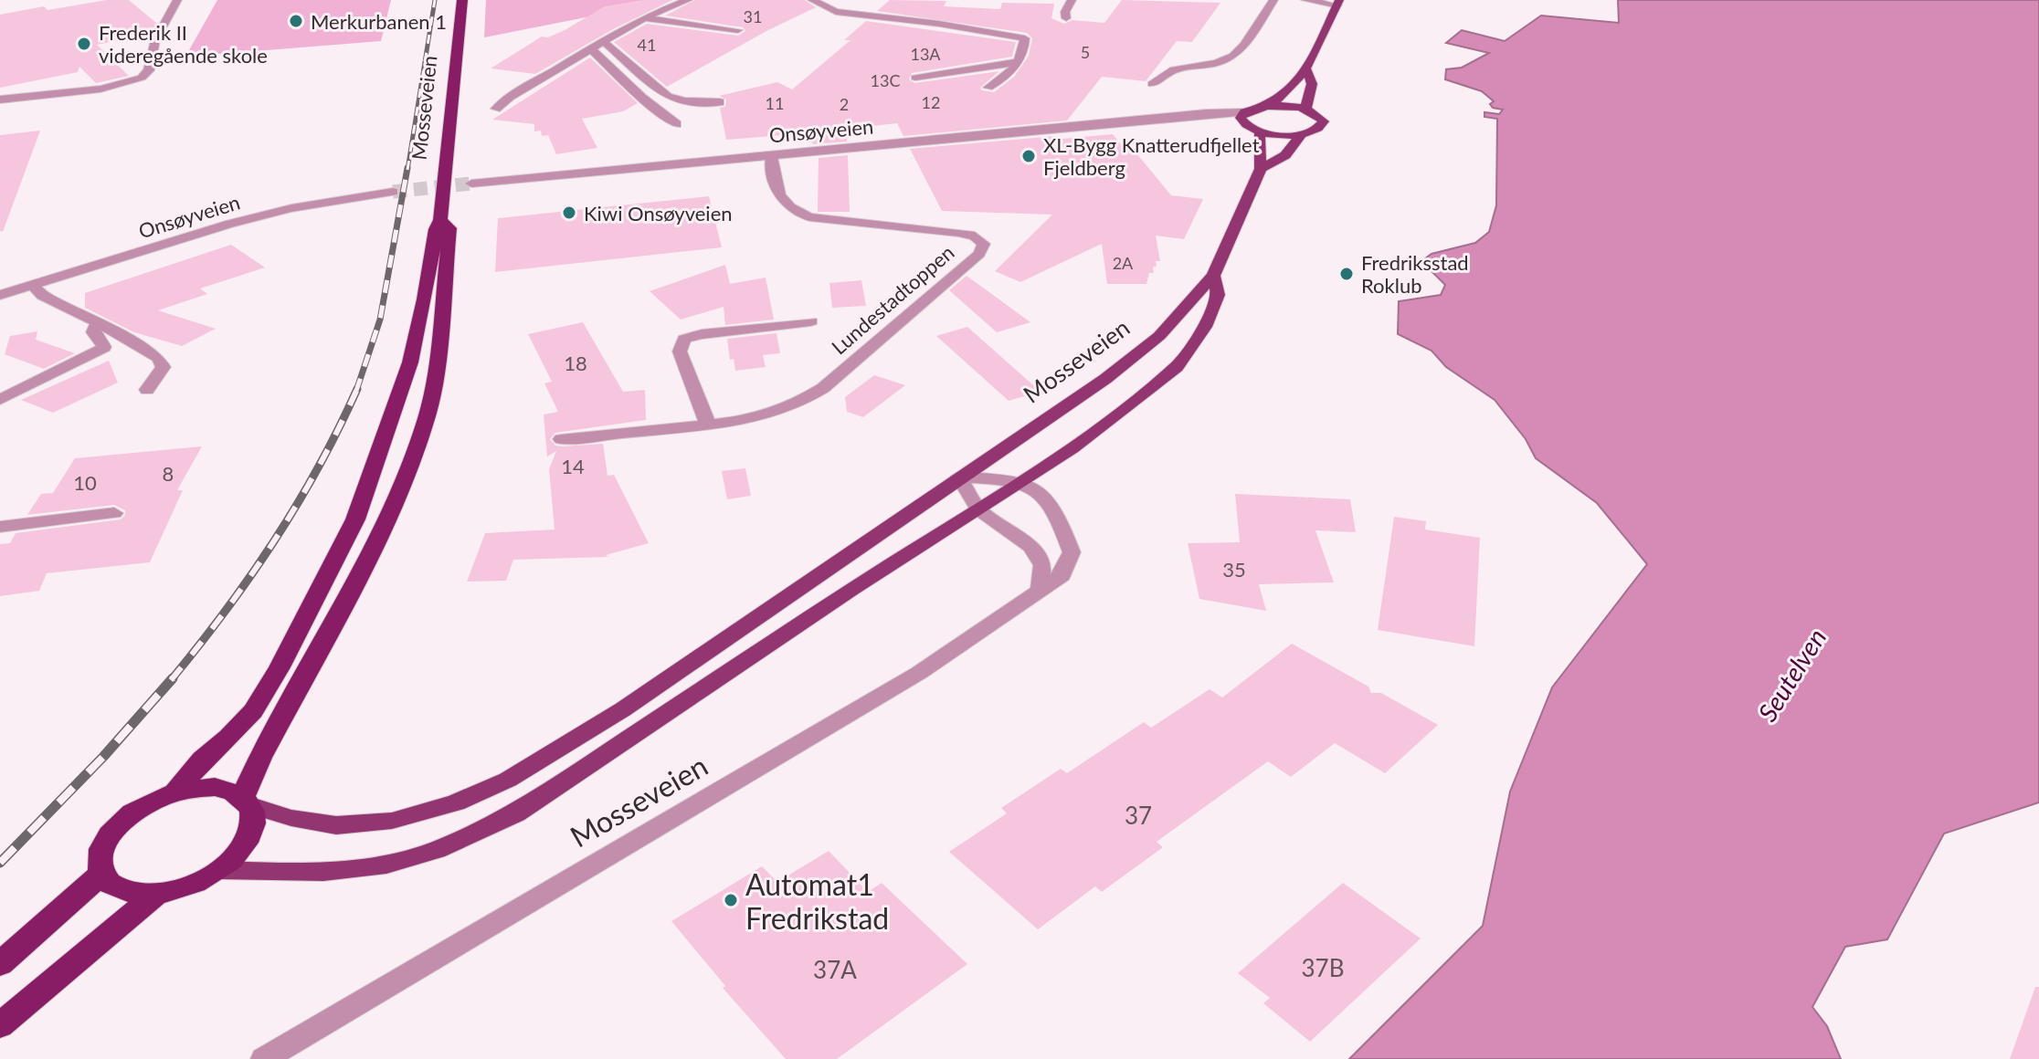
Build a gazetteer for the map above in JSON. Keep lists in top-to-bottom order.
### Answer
{
  "streets": {
    "highway": ["Mosseveien"],
    "street": ["Onsøyveien", "Lundestadtoppen"]
  },
  "crossings": [
    ["Onsøyveien", "Lundestadtoppen"]
  ],
  "water": ["Seutelven"],
  "places": [
    "Merkurbanen 1",
    "Frederik II videregående skole",
    "XL-Bygg Knatterudfjellet Fjeldberg",
    "Kiwi Onsøyveien",
    "Fredriksstad Roklub",
    "Automat1 Fredrikstad"
  ],
  "house_numbers": [
    "31",
    "41",
    "5",
    "13A",
    "13C",
    "12",
    "11",
    "2",
    "2A",
    "18",
    "14",
    "8",
    "10",
    "35",
    "37",
    "37B",
    "37A"
  ]
}
